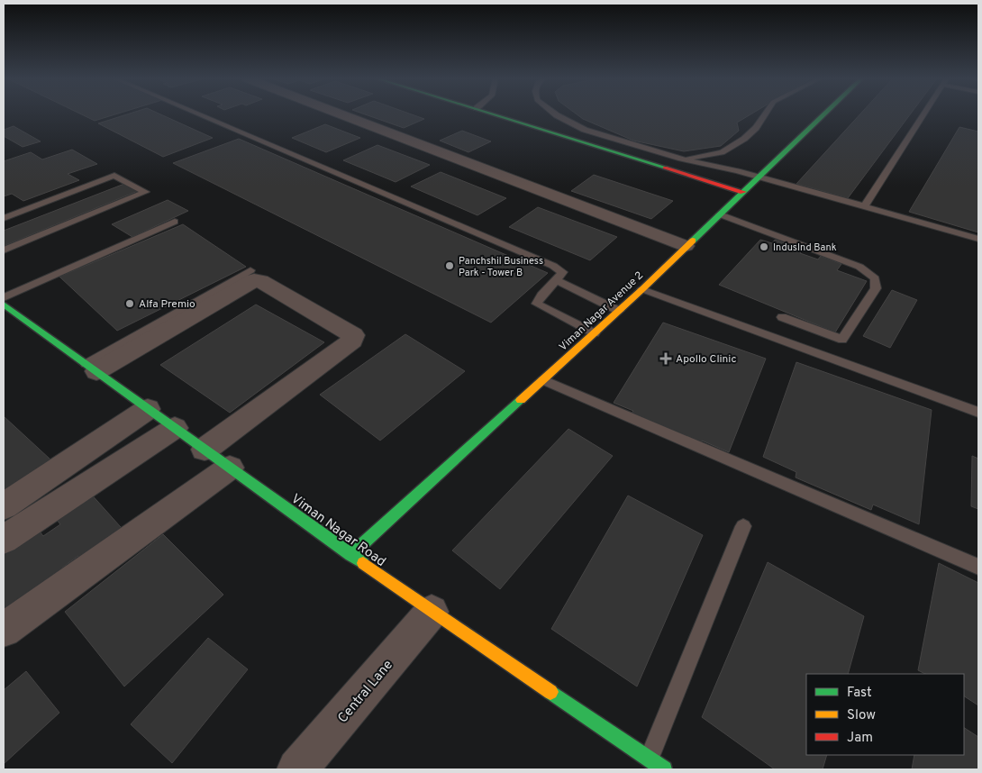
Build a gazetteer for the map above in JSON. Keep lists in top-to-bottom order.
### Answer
{
  "streets": {
    "street": ["Viman Nagar Avenue 2", "Viman Nagar Road", "Central Lane"]
  },
  "crossings": [
    ["Viman Nagar Avenue 2", "Viman Nagar Road"],
    ["Viman Nagar Road", "Central Lane"]
  ],
  "places": {
    "other": ["IndusInd Bank", "Panchshil Business Park - Tower B", "Alfa Premio"],
    "health": ["Apollo Clinic"]
  },
  "legend": ["Fast", "Slow", "Jam"]
}
